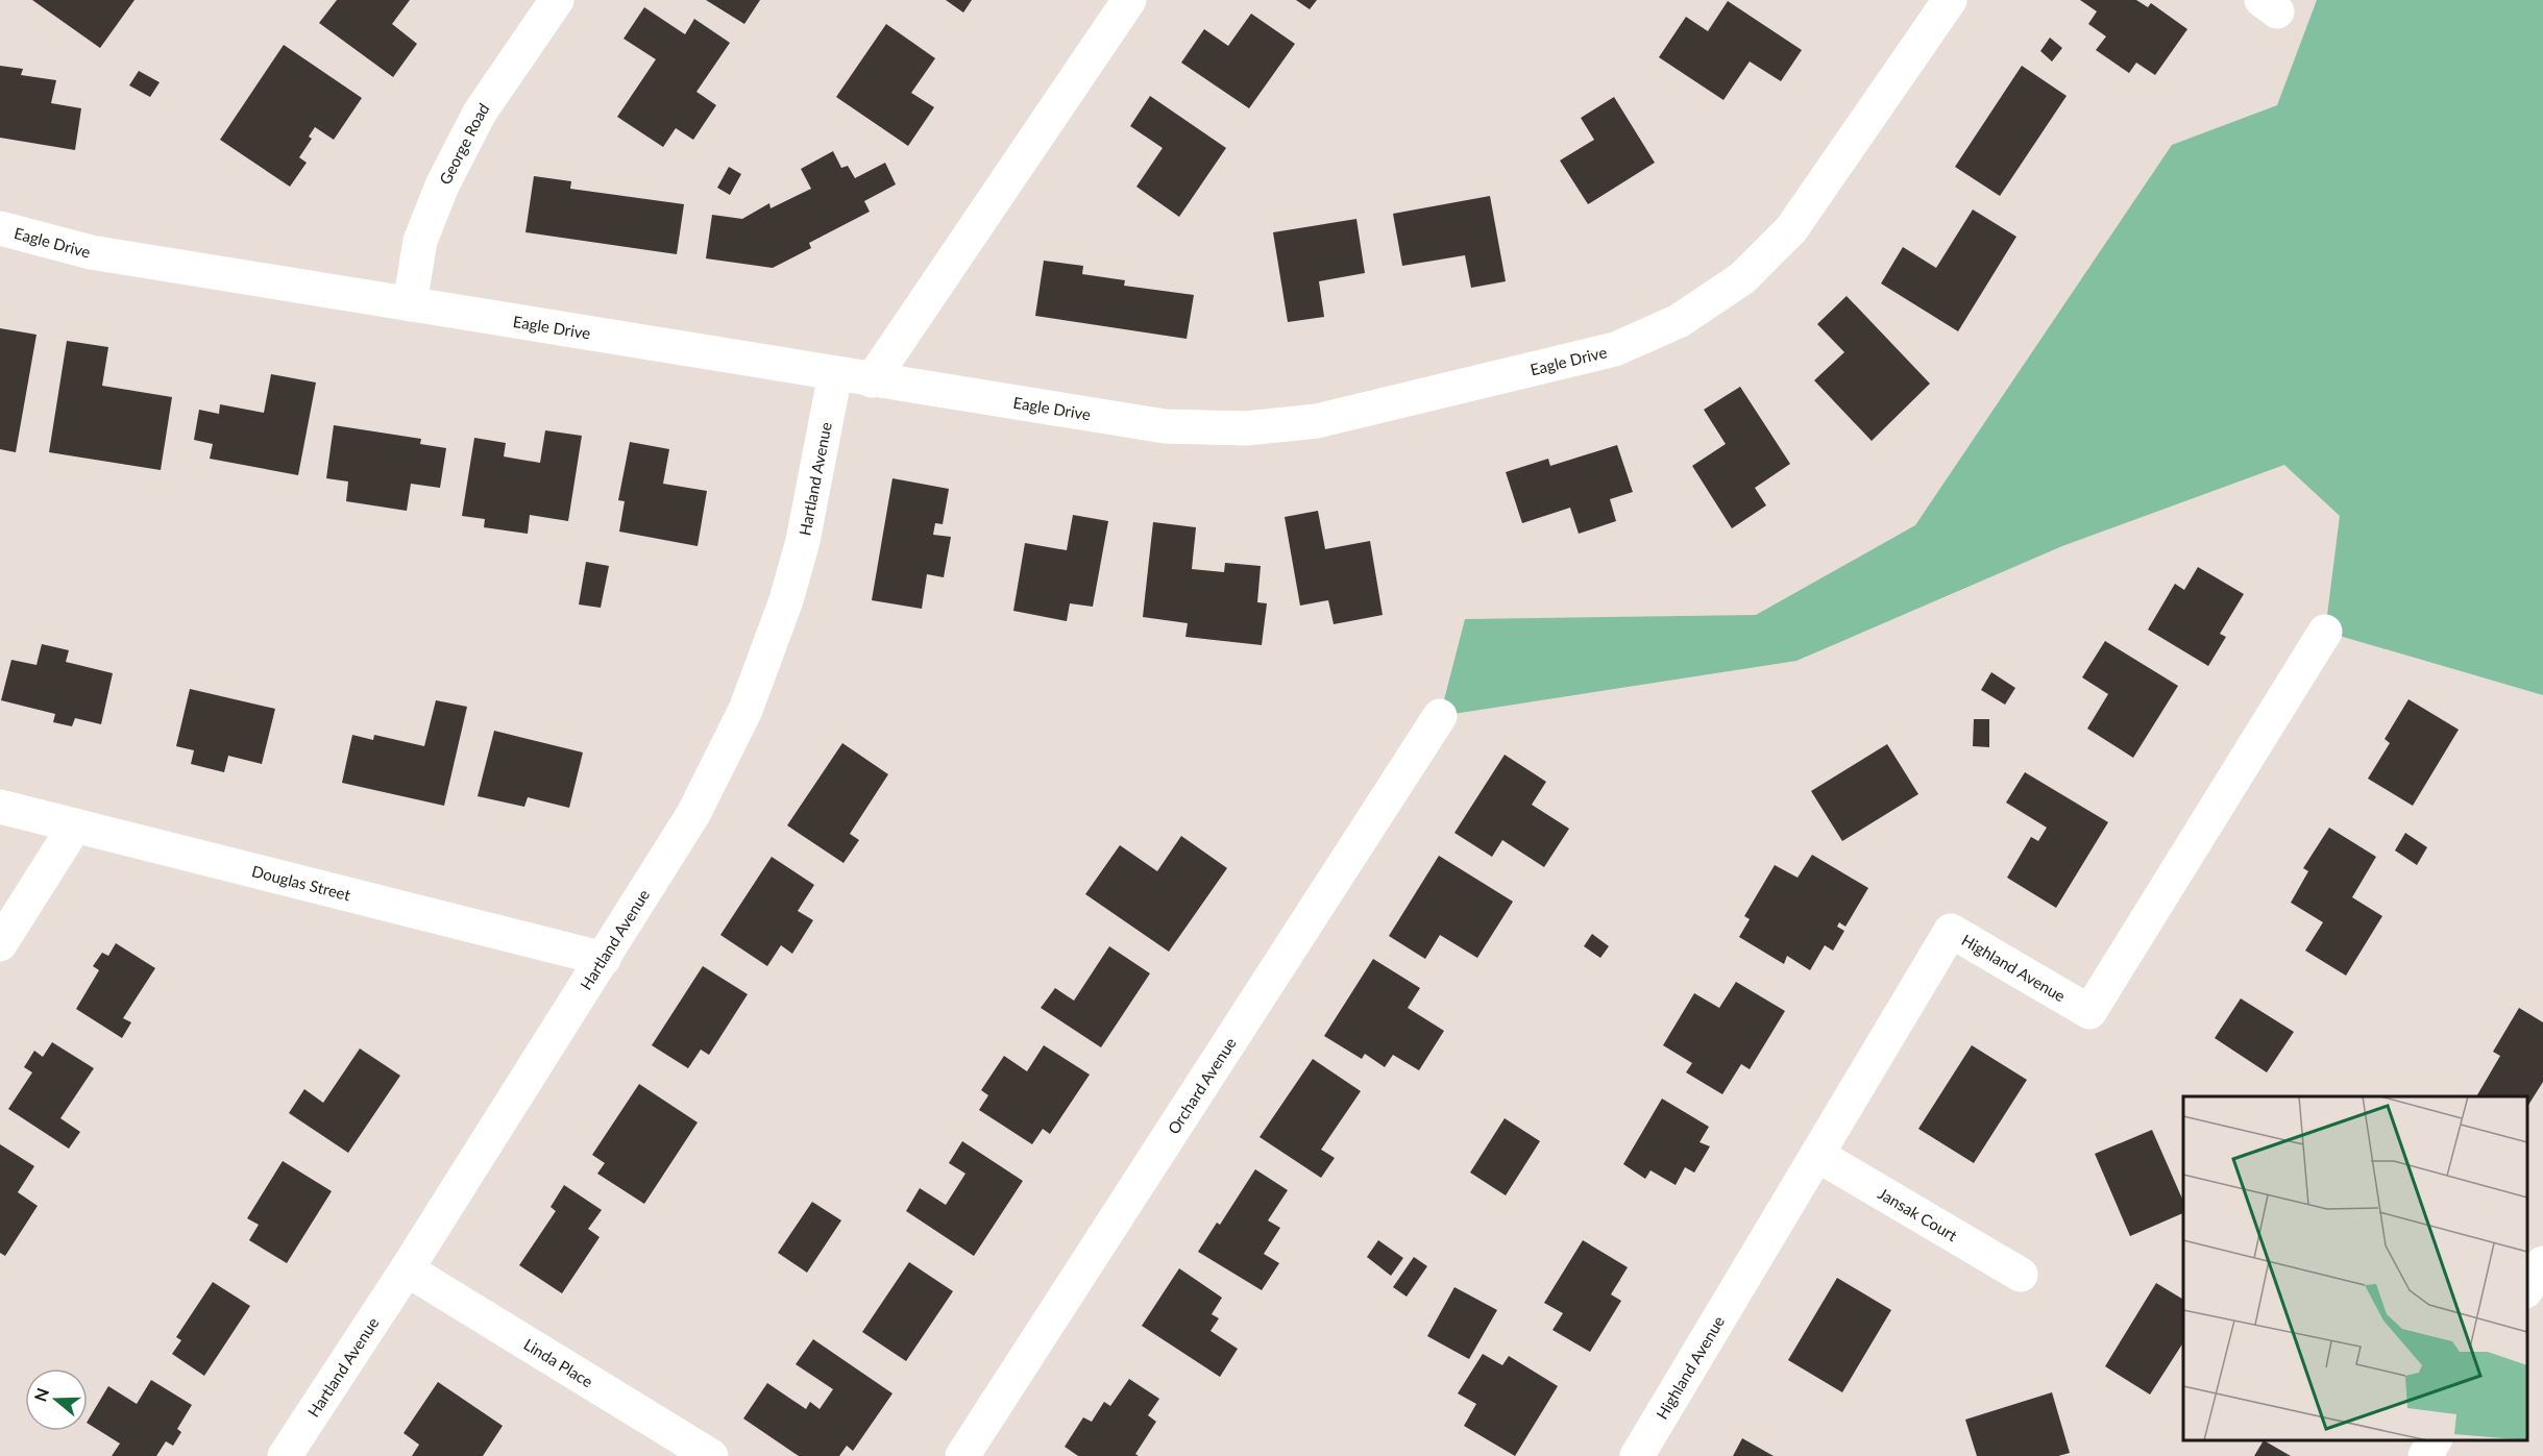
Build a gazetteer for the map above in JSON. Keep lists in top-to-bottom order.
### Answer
{
  "streets": {
    "street": [
      "George Road",
      "Eagle Drive",
      "Hartland Avenue",
      "Douglas Street",
      "Highland Avenue",
      "Orchard Avenue",
      "Jansak Court",
      "Linda Place"
    ]
  },
  "crossings": [
    ["George Road", "Eagle Drive"],
    ["Eagle Drive", "Hartland Avenue"],
    ["Hartland Avenue", "Douglas Street"],
    ["Hartland Avenue", "Linda Place"],
    ["Highland Avenue", "Jansak Court"]
  ],
  "north": "left"
}
